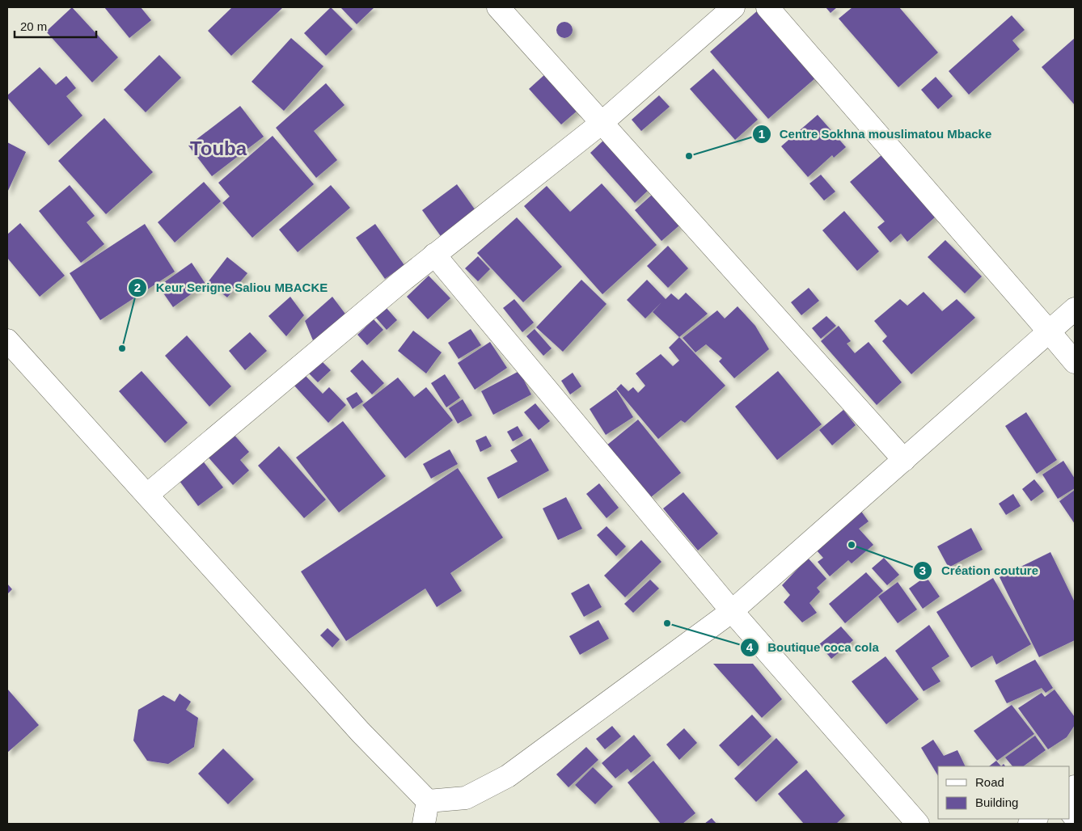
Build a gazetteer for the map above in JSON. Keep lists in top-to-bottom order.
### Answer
{
  "districts": ["Touba"],
  "places": [
    "Centre Sokhna mouslimatou Mbacke",
    "Keur Serigne Saliou MBACKE",
    "Création couture",
    "Boutique coca cola"
  ],
  "legend": ["Road", "Building"],
  "scale_bar": "20 m"
}
